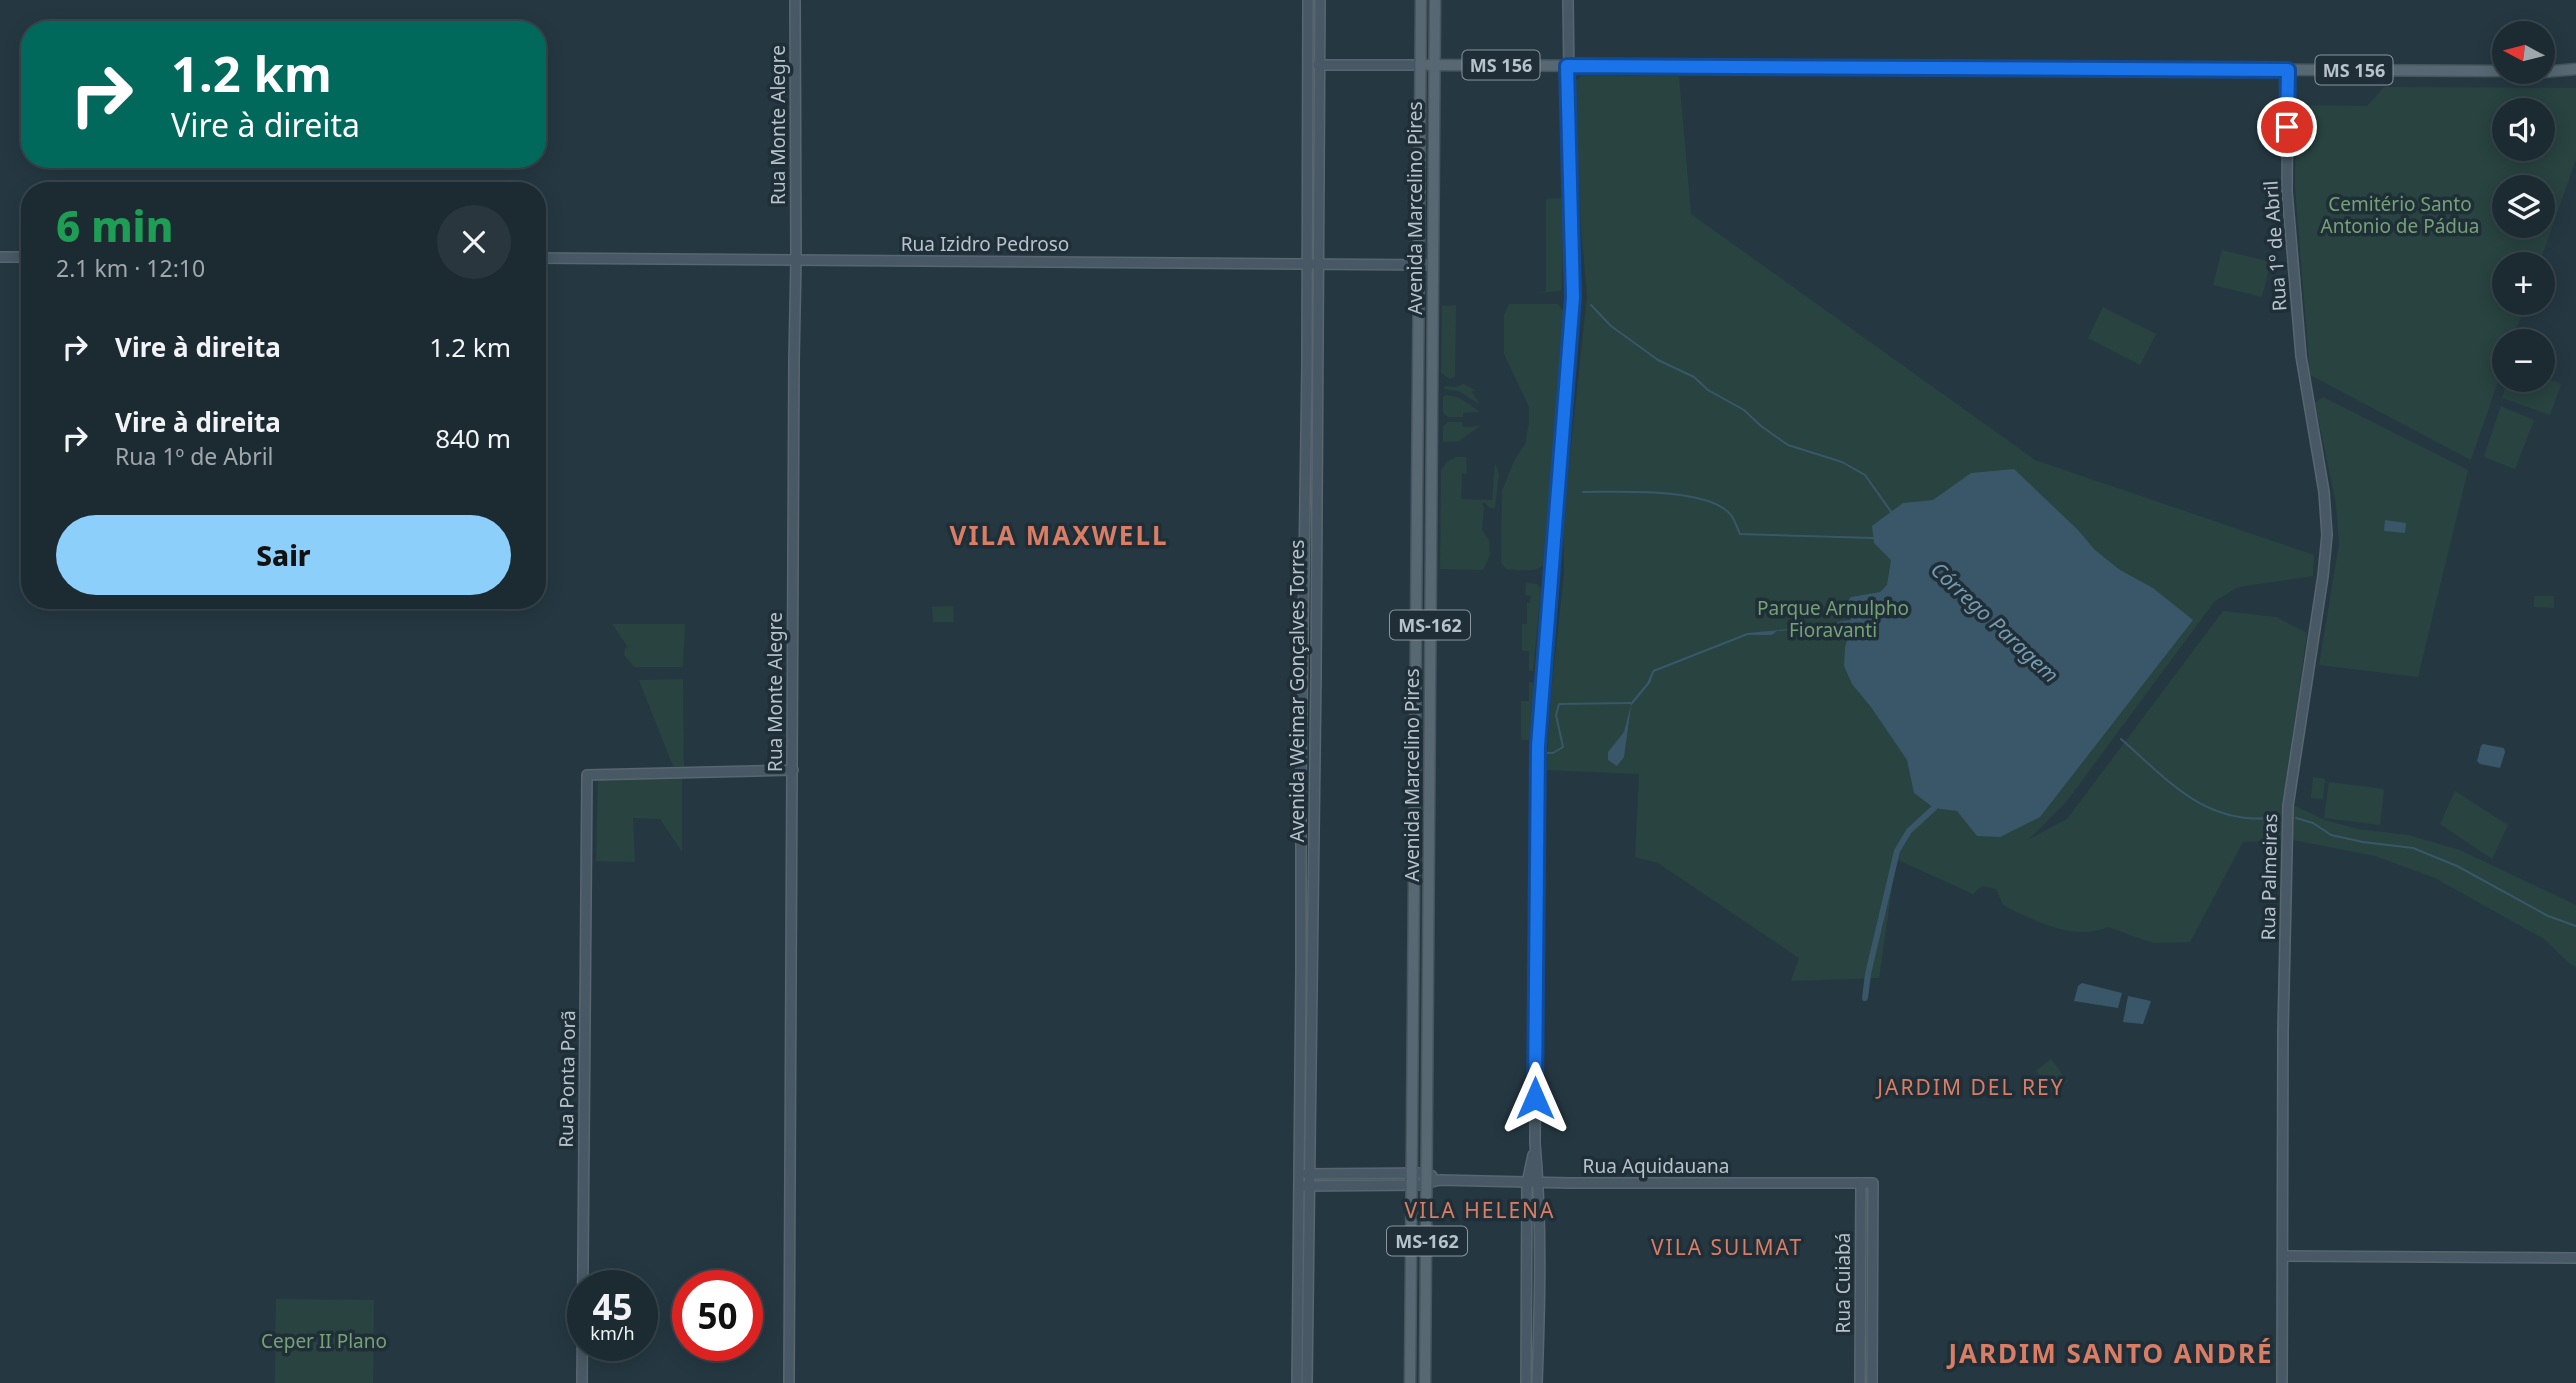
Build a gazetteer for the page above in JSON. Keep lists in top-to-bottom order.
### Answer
{
  "streets": {
    "main road": ["MS 156", "Avenida Marcelino Pires", "MS-162"],
    "street": [
      "Rua Monte Alegre",
      "Rua Izidro Pedroso",
      "Rua 1º de Abril",
      "Avenida Weimar Gonçalves Torres",
      "Rua Palmeiras",
      "Rua Ponta Porã",
      "Rua Aquidauana",
      "Rua Cuiabá"
    ]
  },
  "crossings": [
    ["MS 156", "Avenida Marcelino Pires"],
    ["MS 156", "Rua 1º de Abril"],
    ["Rua Monte Alegre", "Rua Izidro Pedroso"],
    ["Rua Monte Alegre", "Rua Ponta Porã"],
    ["Avenida Marcelino Pires", "Rua Izidro Pedroso"],
    ["Avenida Marcelino Pires", "Rua Aquidauana"],
    ["Rua Izidro Pedroso", "Avenida Weimar Gonçalves Torres"],
    ["Rua 1º de Abril", "Rua Palmeiras"],
    ["Avenida Weimar Gonçalves Torres", "Rua Aquidauana"],
    ["Rua Aquidauana", "Rua Cuiabá"]
  ],
  "districts": [
    "VILA MAXWELL",
    "JARDIM DEL REY",
    "VILA HELENA",
    "VILA SULMAT",
    "JARDIM SANTO ANDRÉ"
  ],
  "water": ["Córrego Paragem"],
  "parks": ["Cemitério Santo Antonio de Pádua", "Parque Arnulpho Fioravanti", "Ceper II Plano"],
  "north": "left",
  "page": {
    "map_buttons": ["+", "−"],
    "turn": ["1.2 km", "Vire à direita"],
    "heading": ["6 min", "2.1 km · 12:10"],
    "list": [
      {
        "name": "Vire à direita",
        "value": "1.2 km"
      },
      {
        "name": "Vire à direita",
        "note": "Rua 1º de Abril",
        "value": "840 m"
      }
    ],
    "buttons": "Sair",
    "speed": "45 km/h",
    "limit": "50"
  }
}
